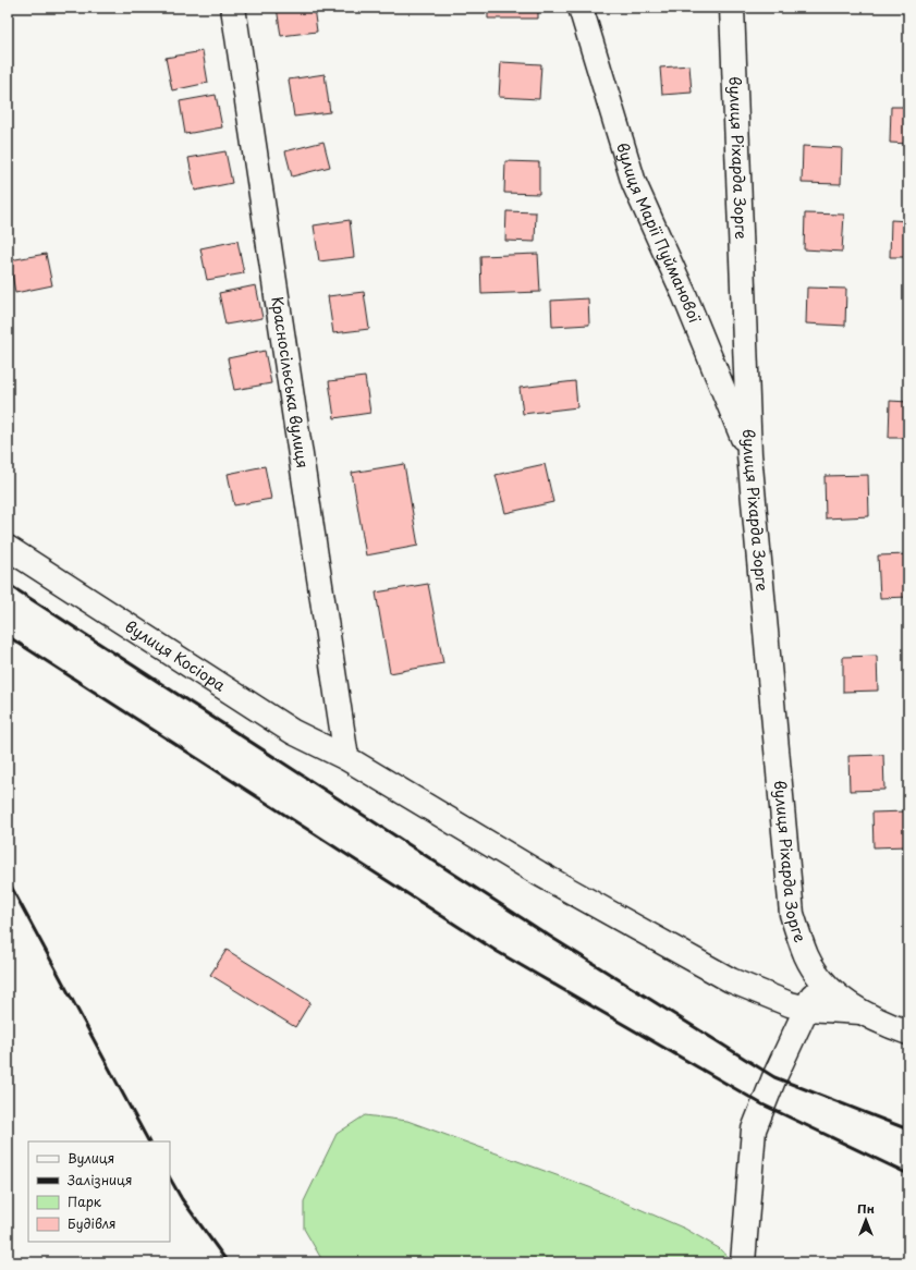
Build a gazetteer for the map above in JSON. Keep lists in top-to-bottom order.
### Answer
{
  "streets": {
    "street": [
      "вулиця Ріхарда Зорге",
      "вулиця Марії Пуйманової",
      "Красносільська вулиця",
      "вулиця Косіора"
    ]
  },
  "crossings": [
    ["вулиця Ріхарда Зорге", "вулиця Марії Пуйманової"],
    ["вулиця Ріхарда Зорге", "вулиця Косіора"],
    ["Красносільська вулиця", "вулиця Косіора"]
  ],
  "legend": [
    "Вулиця",
    "Залізниця",
    "Парк",
    "Будівля"
  ],
  "north": "top"
}
